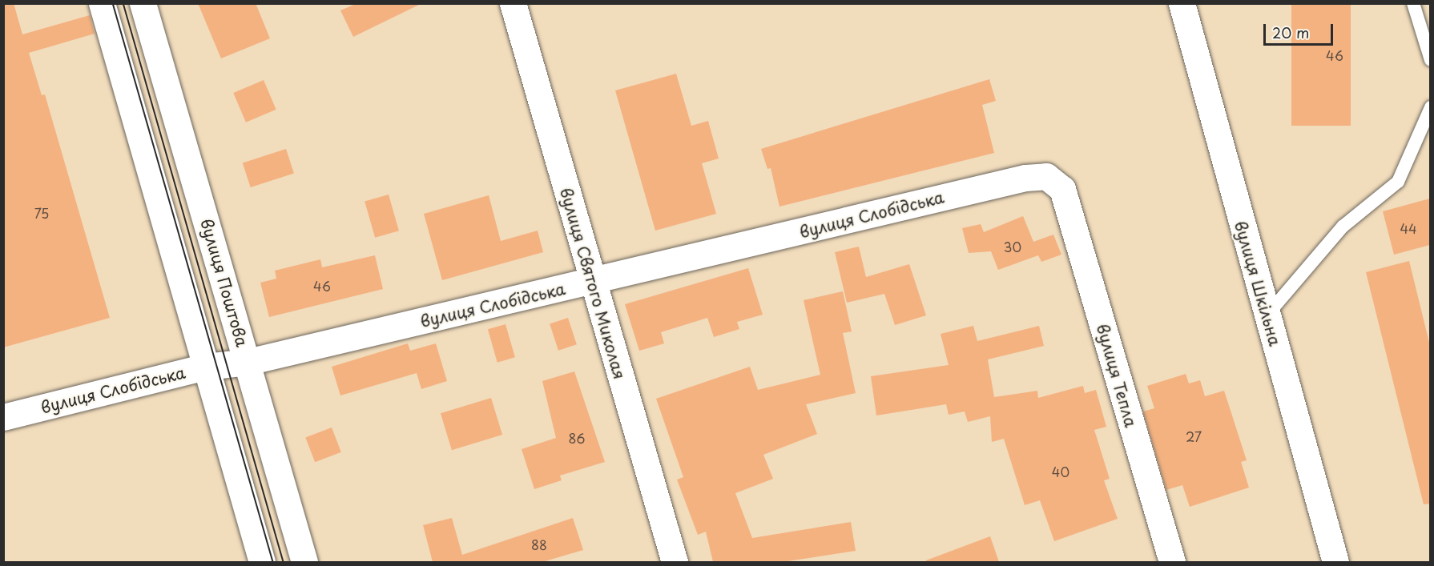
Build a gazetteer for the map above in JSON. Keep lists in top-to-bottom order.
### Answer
{
  "streets": {
    "street": [
      "вулиця Слобідська",
      "вулиця Поштова",
      "вулиця Святого Миколая",
      "вулиця Шкільна",
      "вулиця Тепла"
    ]
  },
  "crossings": [
    ["вулиця Слобідська", "вулиця Поштова"],
    ["вулиця Слобідська", "вулиця Святого Миколая"],
    ["вулиця Слобідська", "вулиця Тепла"]
  ],
  "house_numbers": [
    "46",
    "75",
    "44",
    "30",
    "46",
    "27",
    "86",
    "40",
    "88"
  ],
  "scale_bar": "20 m"
}
